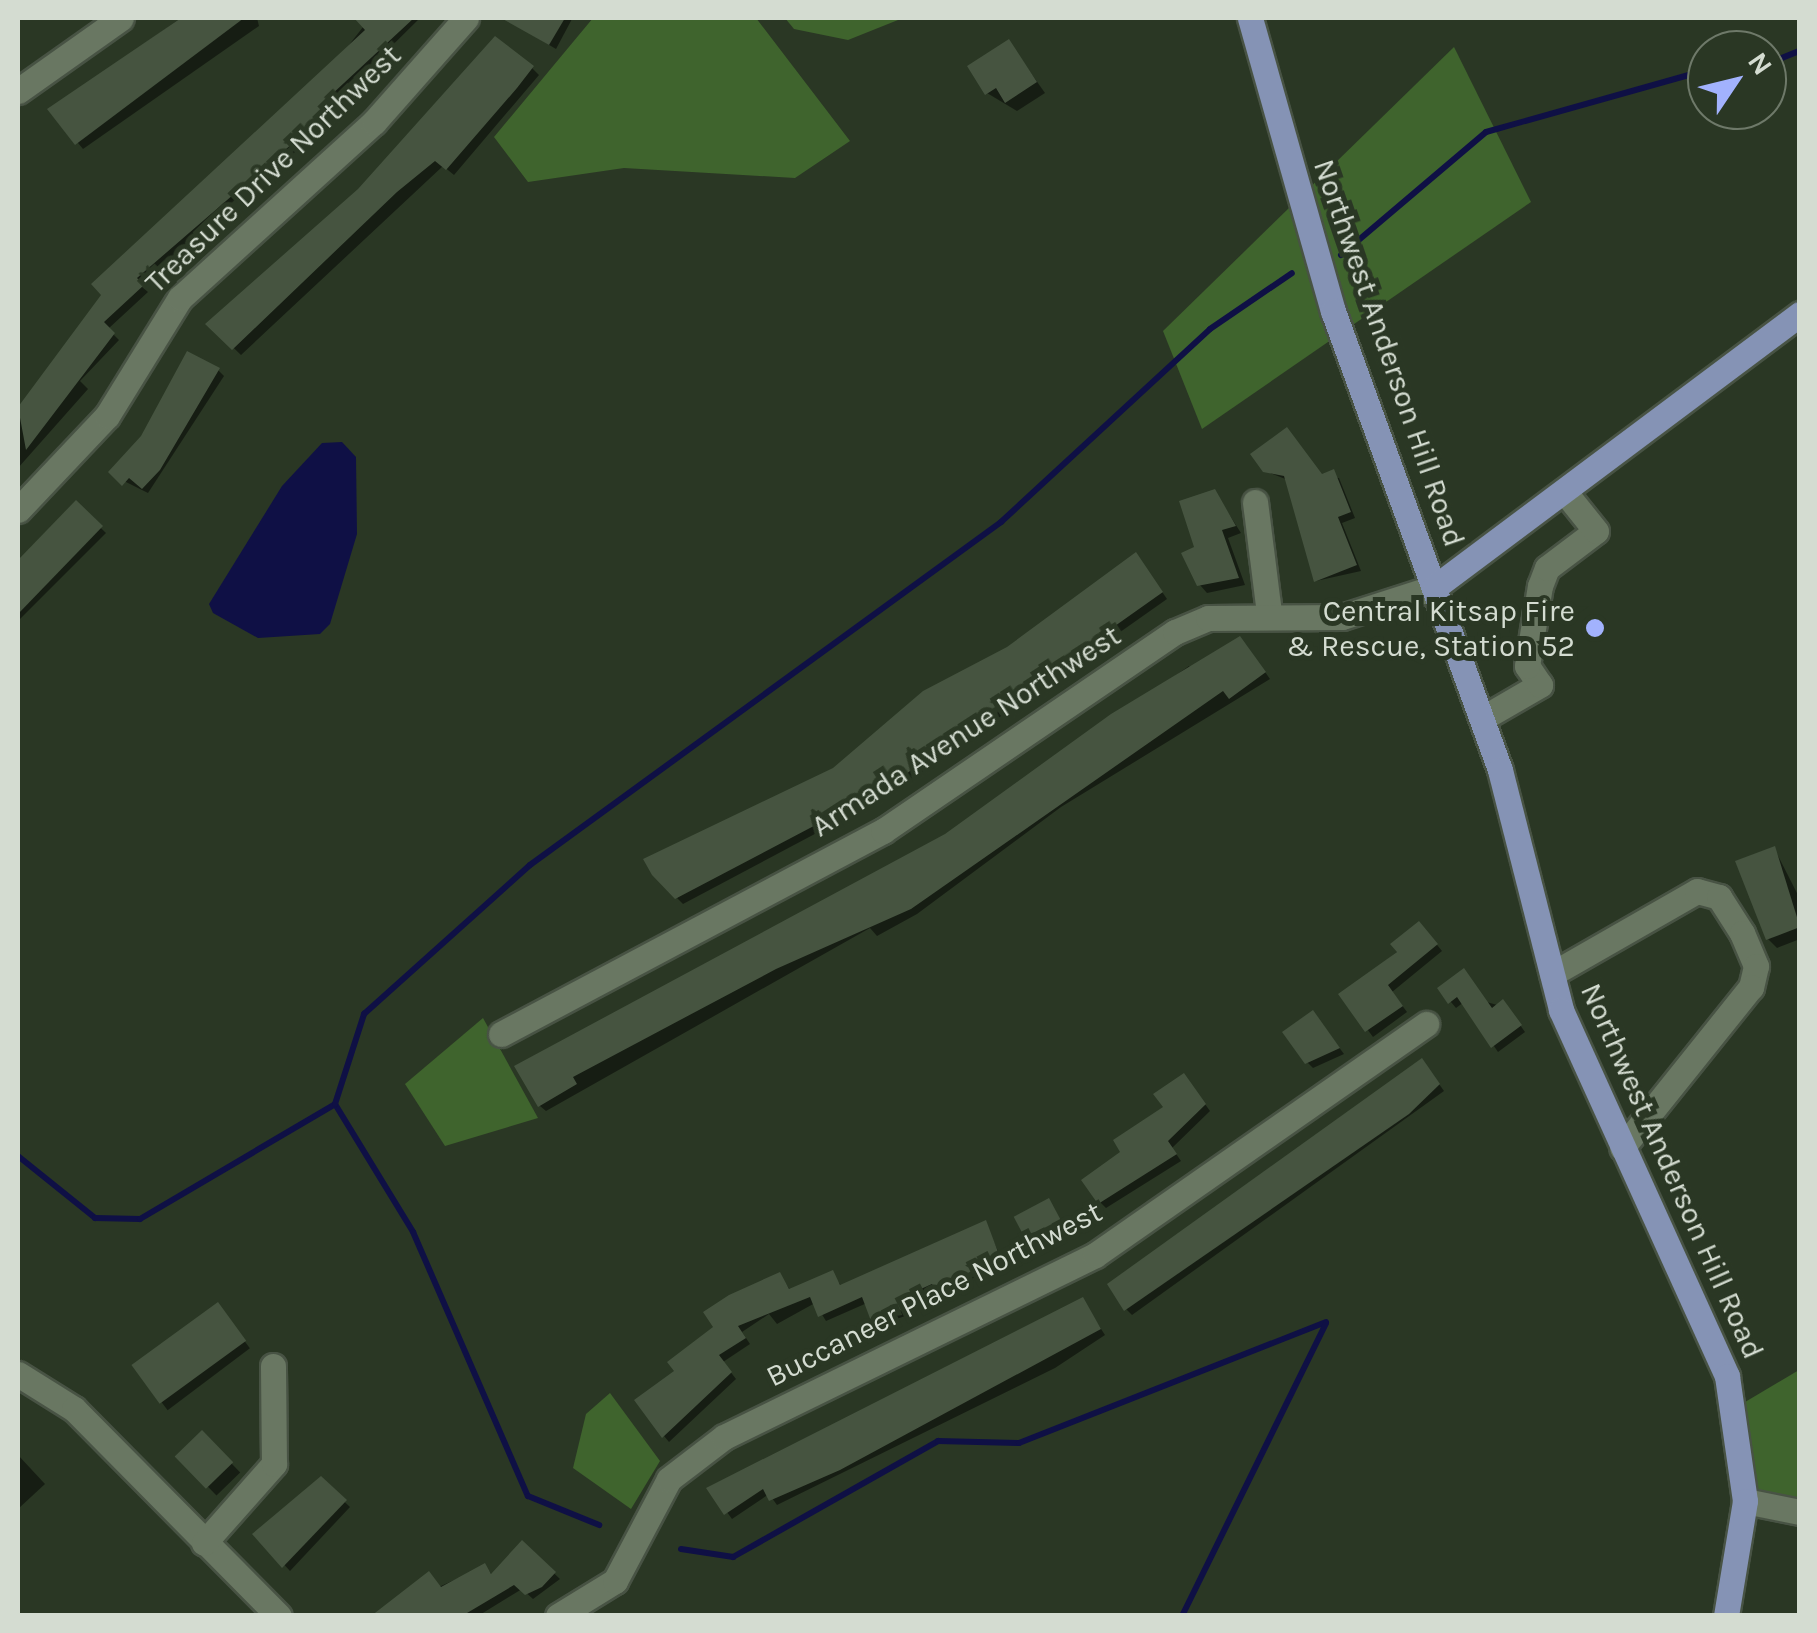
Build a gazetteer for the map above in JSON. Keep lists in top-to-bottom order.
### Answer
{
  "streets": {
    "main road": ["Northwest Anderson Hill Road"],
    "street": ["Treasure Drive Northwest", "Armada Avenue Northwest", "Buccaneer Place Northwest"]
  },
  "crossings": [
    ["Northwest Anderson Hill Road", "Armada Avenue Northwest"]
  ],
  "places": ["Central Kitsap Fire & Rescue, Station 52"],
  "north": "top right"
}
